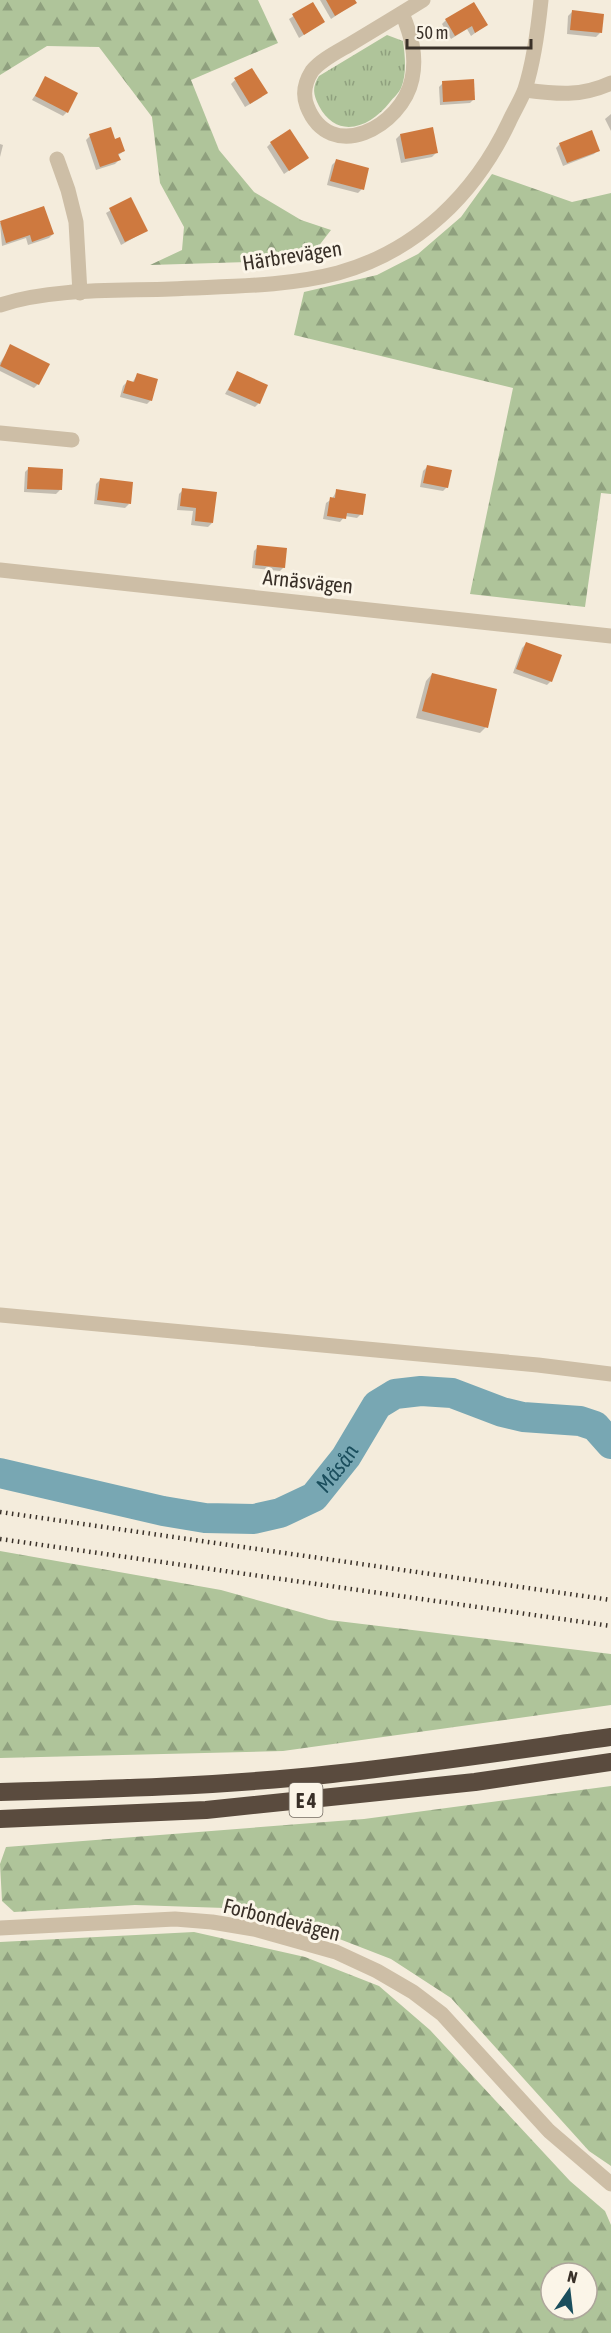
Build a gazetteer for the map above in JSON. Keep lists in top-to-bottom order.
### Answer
{
  "streets": {
    "highway": ["E 4"],
    "street": ["Härbrevägen", "Arnäsvägen", "Forbondevägen"]
  },
  "water": ["Måsån"],
  "scale_bar": "50 m",
  "north": "top"
}
